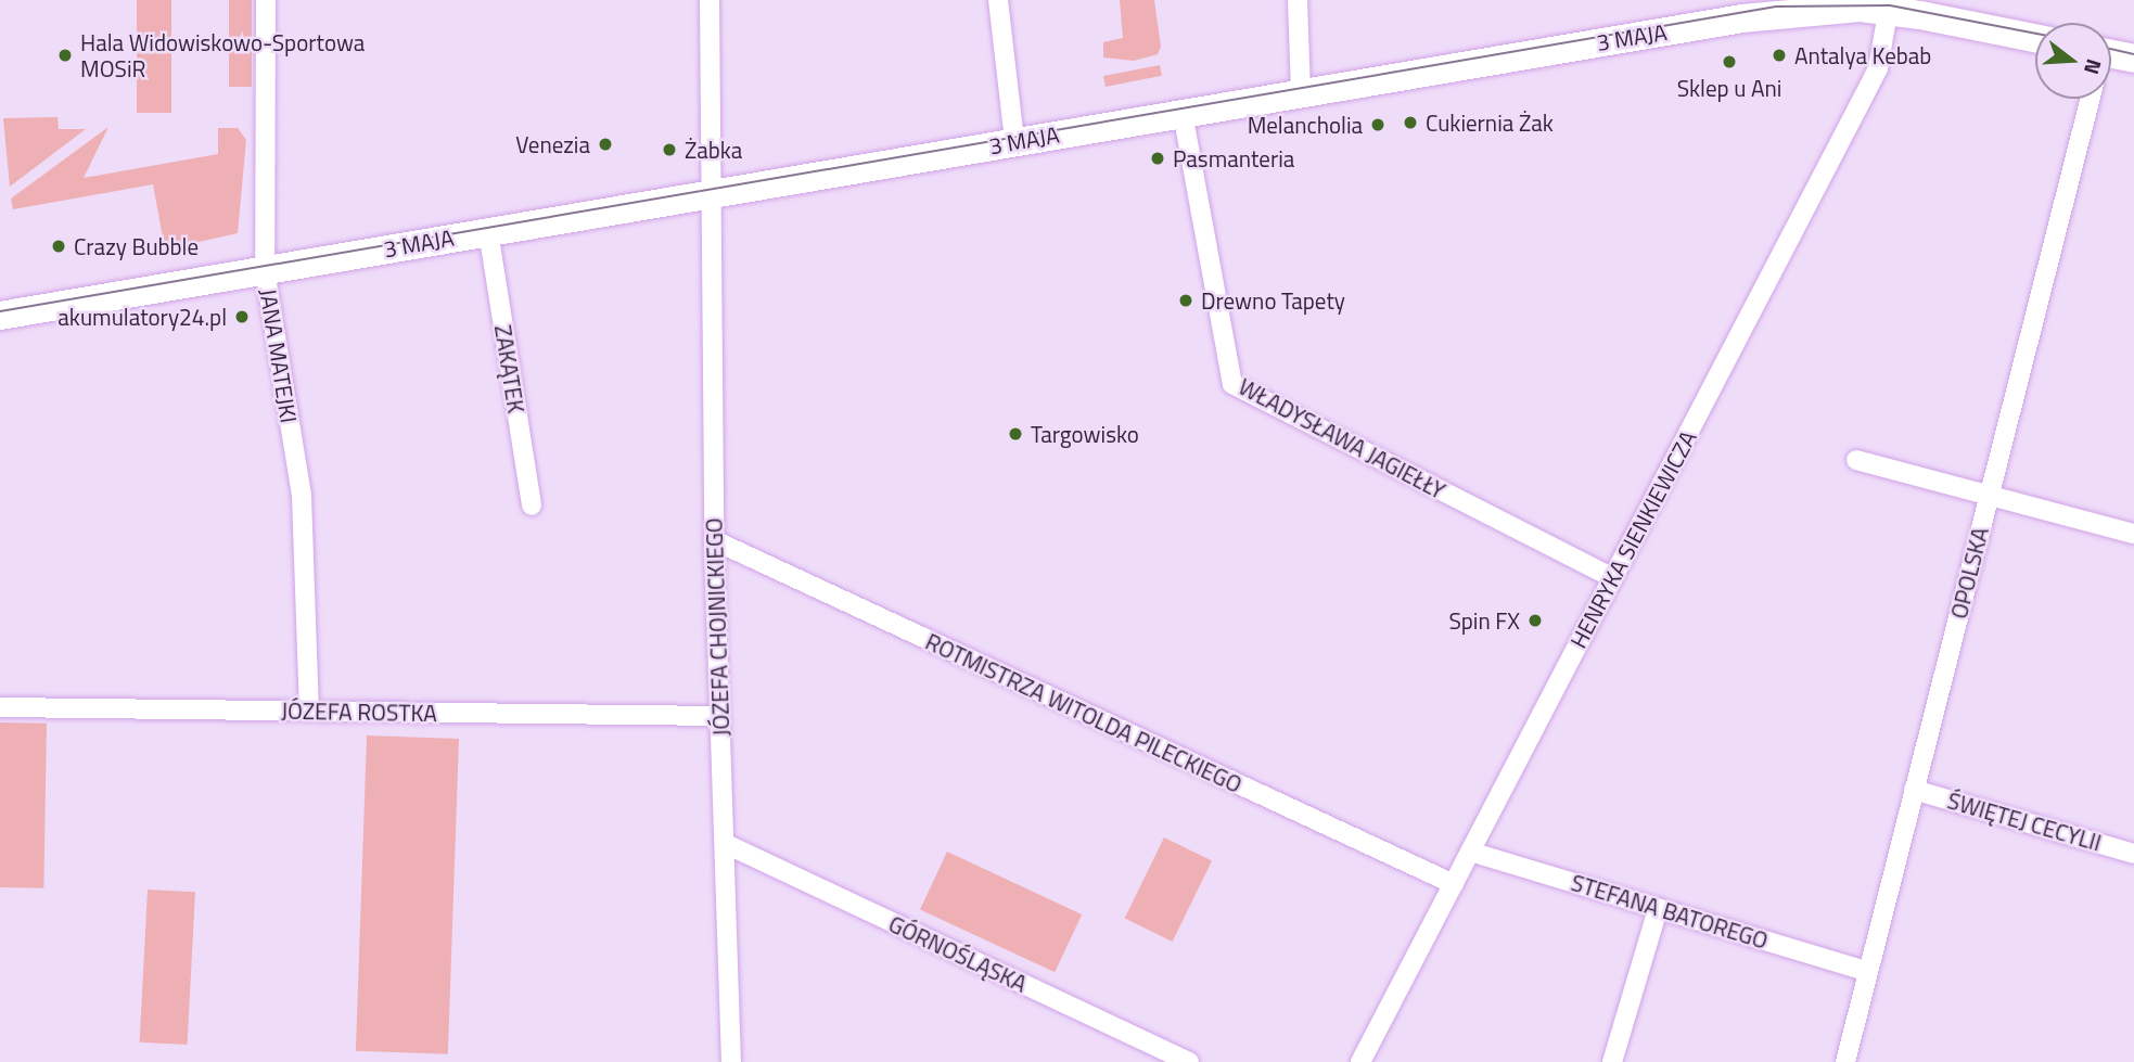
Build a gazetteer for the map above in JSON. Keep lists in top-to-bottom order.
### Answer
{
  "streets": {
    "street": [
      "3 MAJA",
      "JANA MATEJKI",
      "ZAKĄTEK",
      "WŁADYSŁAWA JAGIEŁŁY",
      "HENRYKA SIENKIEWICZA",
      "OPOLSKA",
      "JÓZEFA CHOJNICKIEGO",
      "JÓZEFA ROSTKA",
      "ROTMISTRZA WITOLDA PILECKIEGO",
      "ŚWIĘTEJ CECYLII",
      "STEFANA BATOREGO",
      "GÓRNOŚLĄSKA"
    ]
  },
  "crossings": [
    ["3 MAJA", "JANA MATEJKI"],
    ["3 MAJA", "ZAKĄTEK"],
    ["3 MAJA", "WŁADYSŁAWA JAGIEŁŁY"],
    ["3 MAJA", "HENRYKA SIENKIEWICZA"],
    ["3 MAJA", "JÓZEFA CHOJNICKIEGO"],
    ["JANA MATEJKI", "JÓZEFA ROSTKA"],
    ["WŁADYSŁAWA JAGIEŁŁY", "HENRYKA SIENKIEWICZA"],
    ["HENRYKA SIENKIEWICZA", "ROTMISTRZA WITOLDA PILECKIEGO"],
    ["HENRYKA SIENKIEWICZA", "STEFANA BATOREGO"],
    ["OPOLSKA", "ŚWIĘTEJ CECYLII"],
    ["OPOLSKA", "STEFANA BATOREGO"],
    ["JÓZEFA CHOJNICKIEGO", "JÓZEFA ROSTKA"],
    ["JÓZEFA CHOJNICKIEGO", "ROTMISTRZA WITOLDA PILECKIEGO"],
    ["JÓZEFA CHOJNICKIEGO", "GÓRNOŚLĄSKA"]
  ],
  "places": [
    "Hala Widowiskowo-Sportowa MOSiR",
    "Antalya Kebab",
    "Sklep u Ani",
    "Cukiernia Żak",
    "Melancholia",
    "Venezia",
    "Żabka",
    "Pasmanteria",
    "Crazy Bubble",
    "Drewno Tapety",
    "akumulatory24.pl",
    "Targowisko",
    "Spin FX"
  ],
  "north": "right"
}
